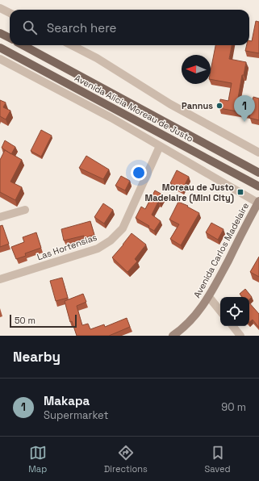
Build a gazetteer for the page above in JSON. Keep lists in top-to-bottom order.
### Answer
{
  "streets": {
    "main road": ["Avenida Alicia Moreau de Justo", "Avenida Carlos Madelaire"],
    "street": ["Las Hortensias"]
  },
  "places": {
    "other": ["Pannus"],
    "transit": ["Moreau de Justo Madelaire (Mini City)"]
  },
  "scale_bar": "50 m",
  "north": "left",
  "page": {
    "search": "Search here",
    "pins": "1",
    "scale": "50 m",
    "heading": "Nearby",
    "list": [
      {
        "mark": "1",
        "name": "Makapa",
        "note": "Supermarket",
        "value": "90 m"
      }
    ],
    "nav": ["Map", "Directions", "Saved"]
  }
}
